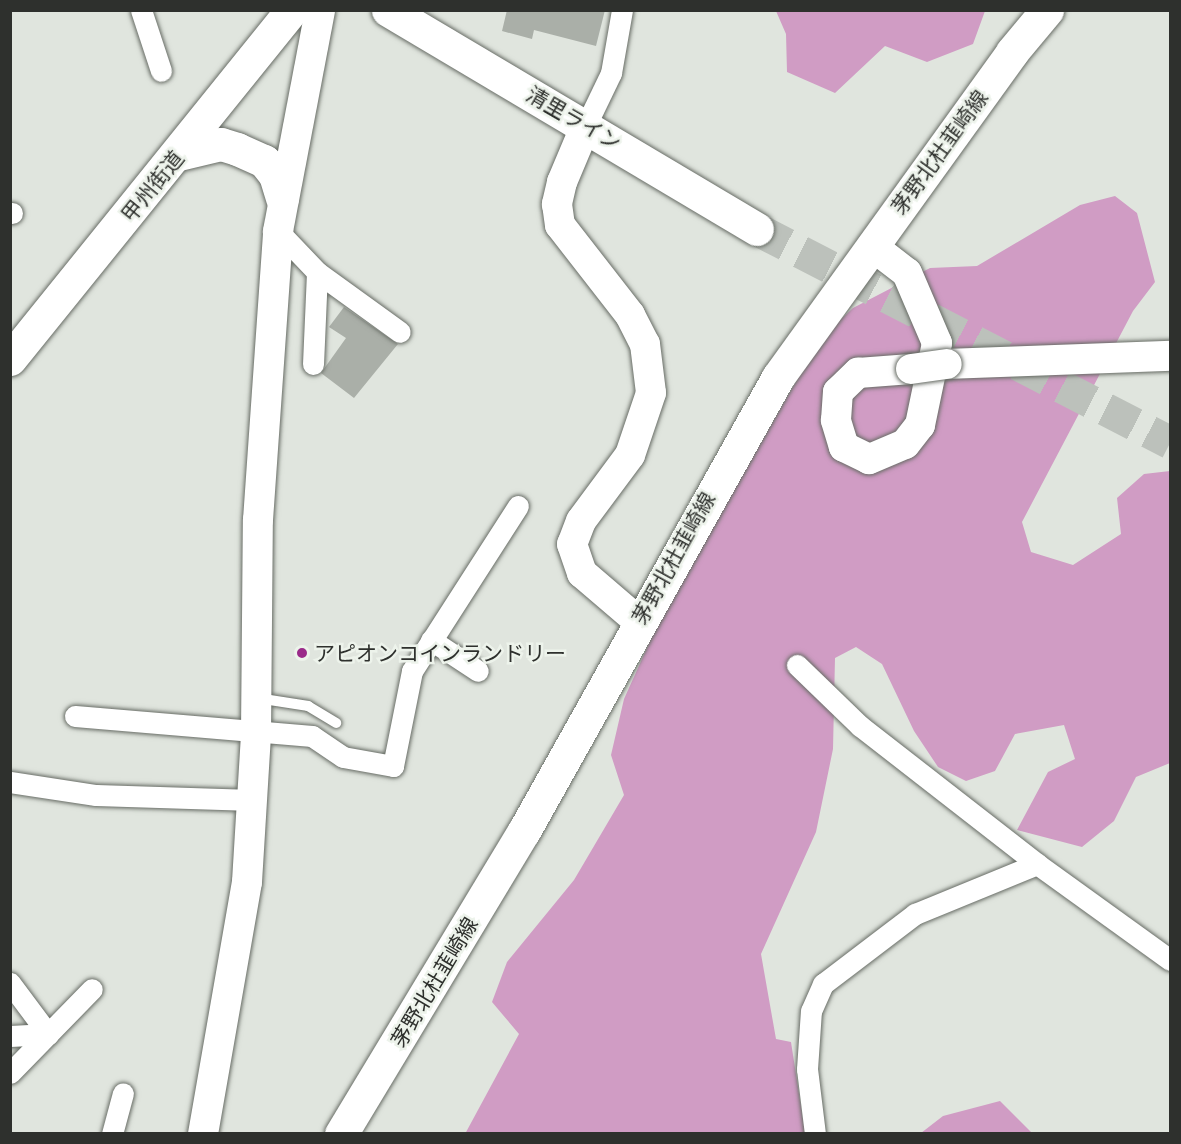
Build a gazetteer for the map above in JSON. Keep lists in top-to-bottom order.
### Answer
{
  "streets": {
    "main road": ["清里ライン", "茅野北杜韮崎線", "甲州街道"]
  },
  "places": ["アピオンコインランドリー"]
}
